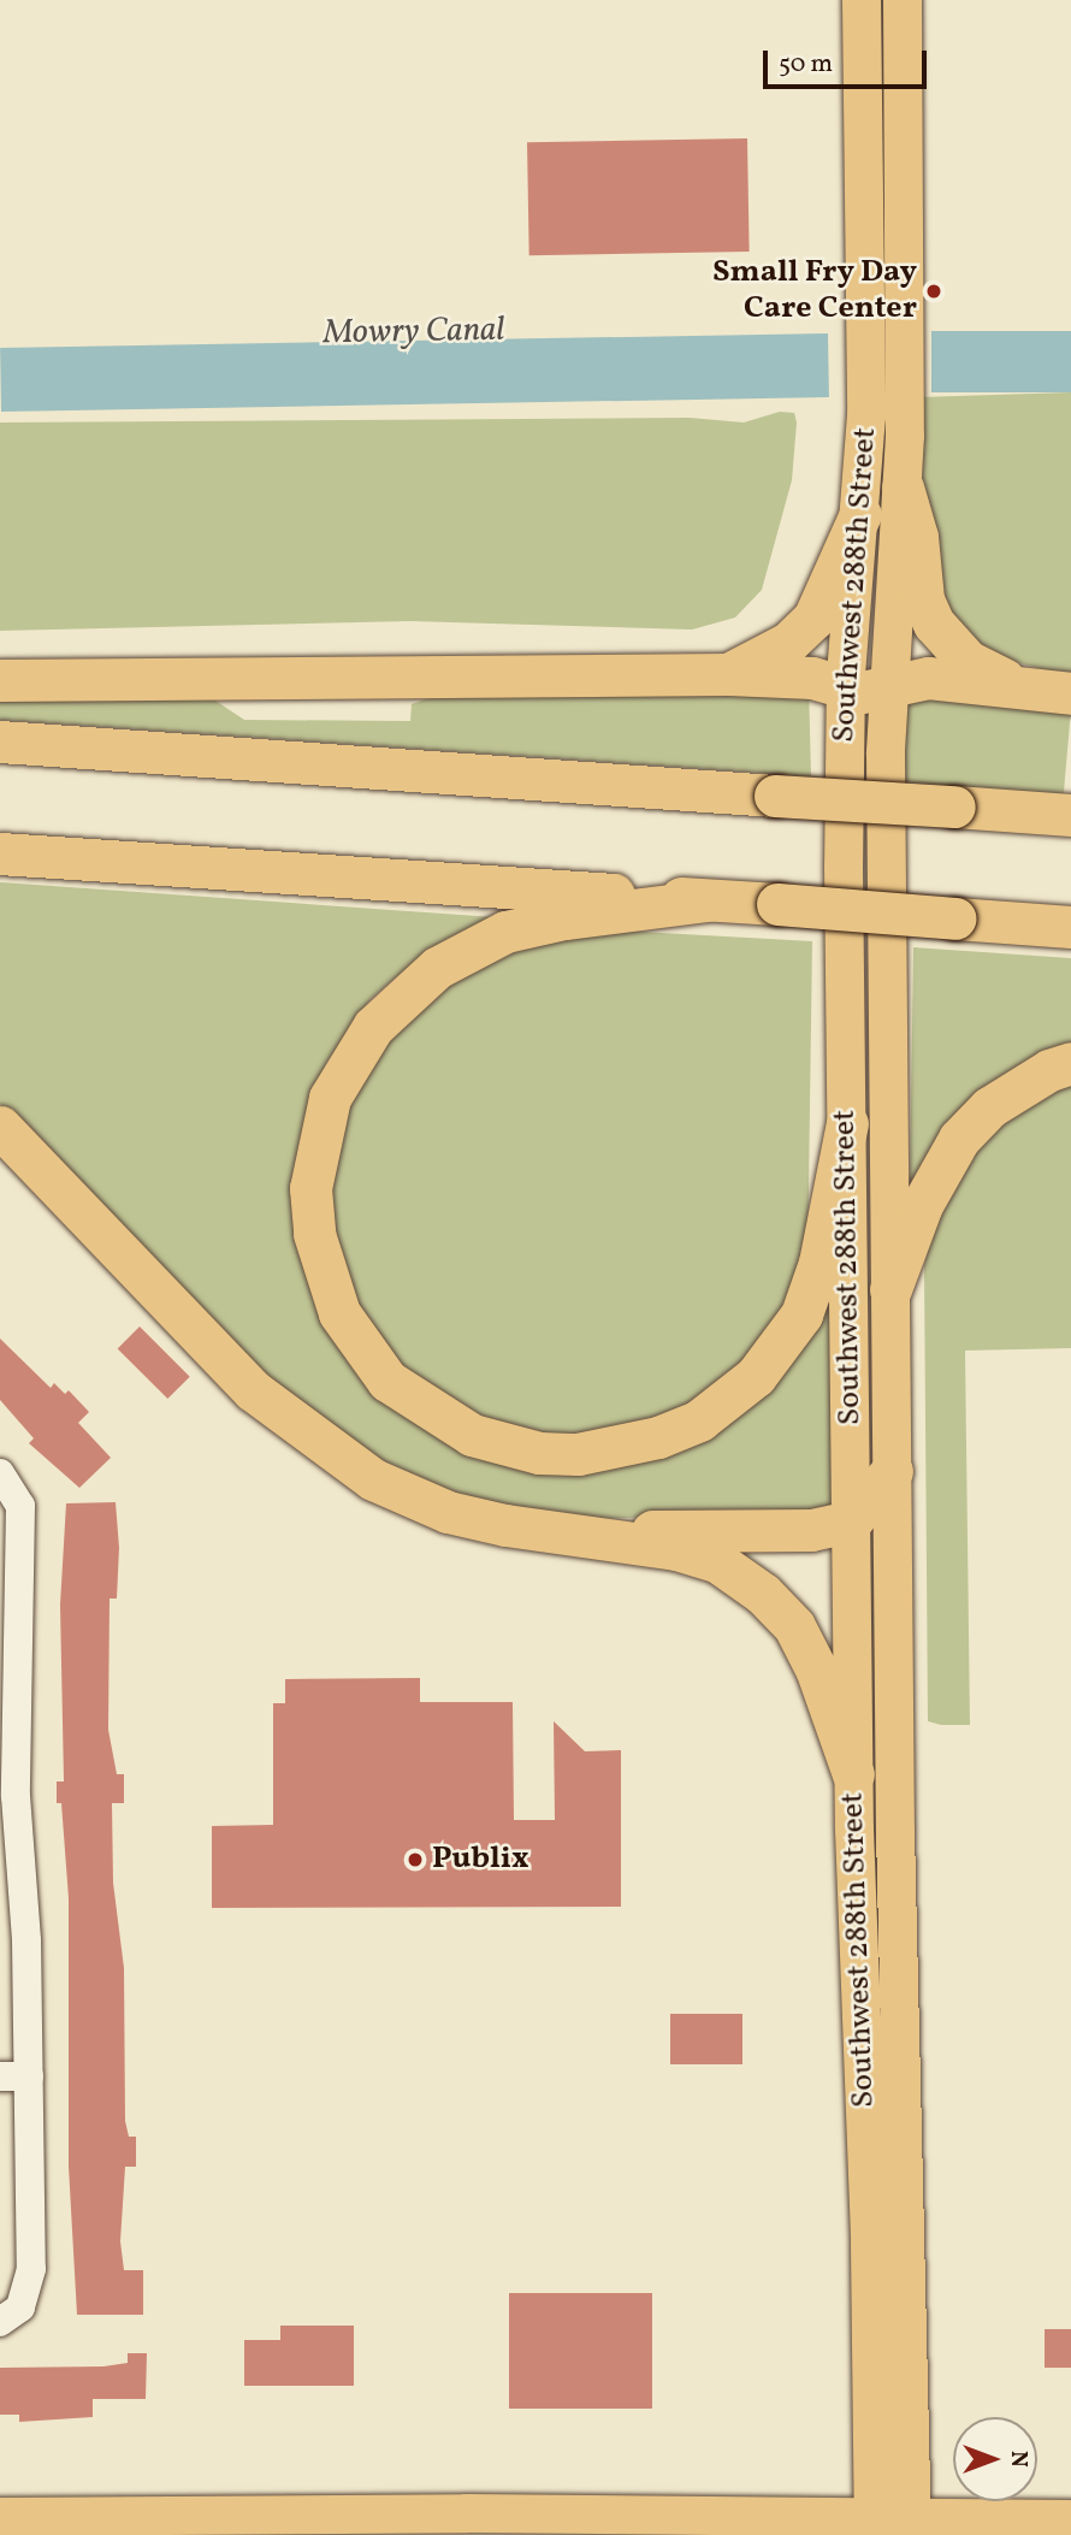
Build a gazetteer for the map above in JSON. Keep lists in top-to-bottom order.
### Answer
{
  "streets": {
    "main road": ["Southwest 288th Street"]
  },
  "water": ["Mowry Canal"],
  "places": ["Small Fry Day Care Center", "Publix"],
  "scale_bar": "50 m",
  "north": "right"
}
